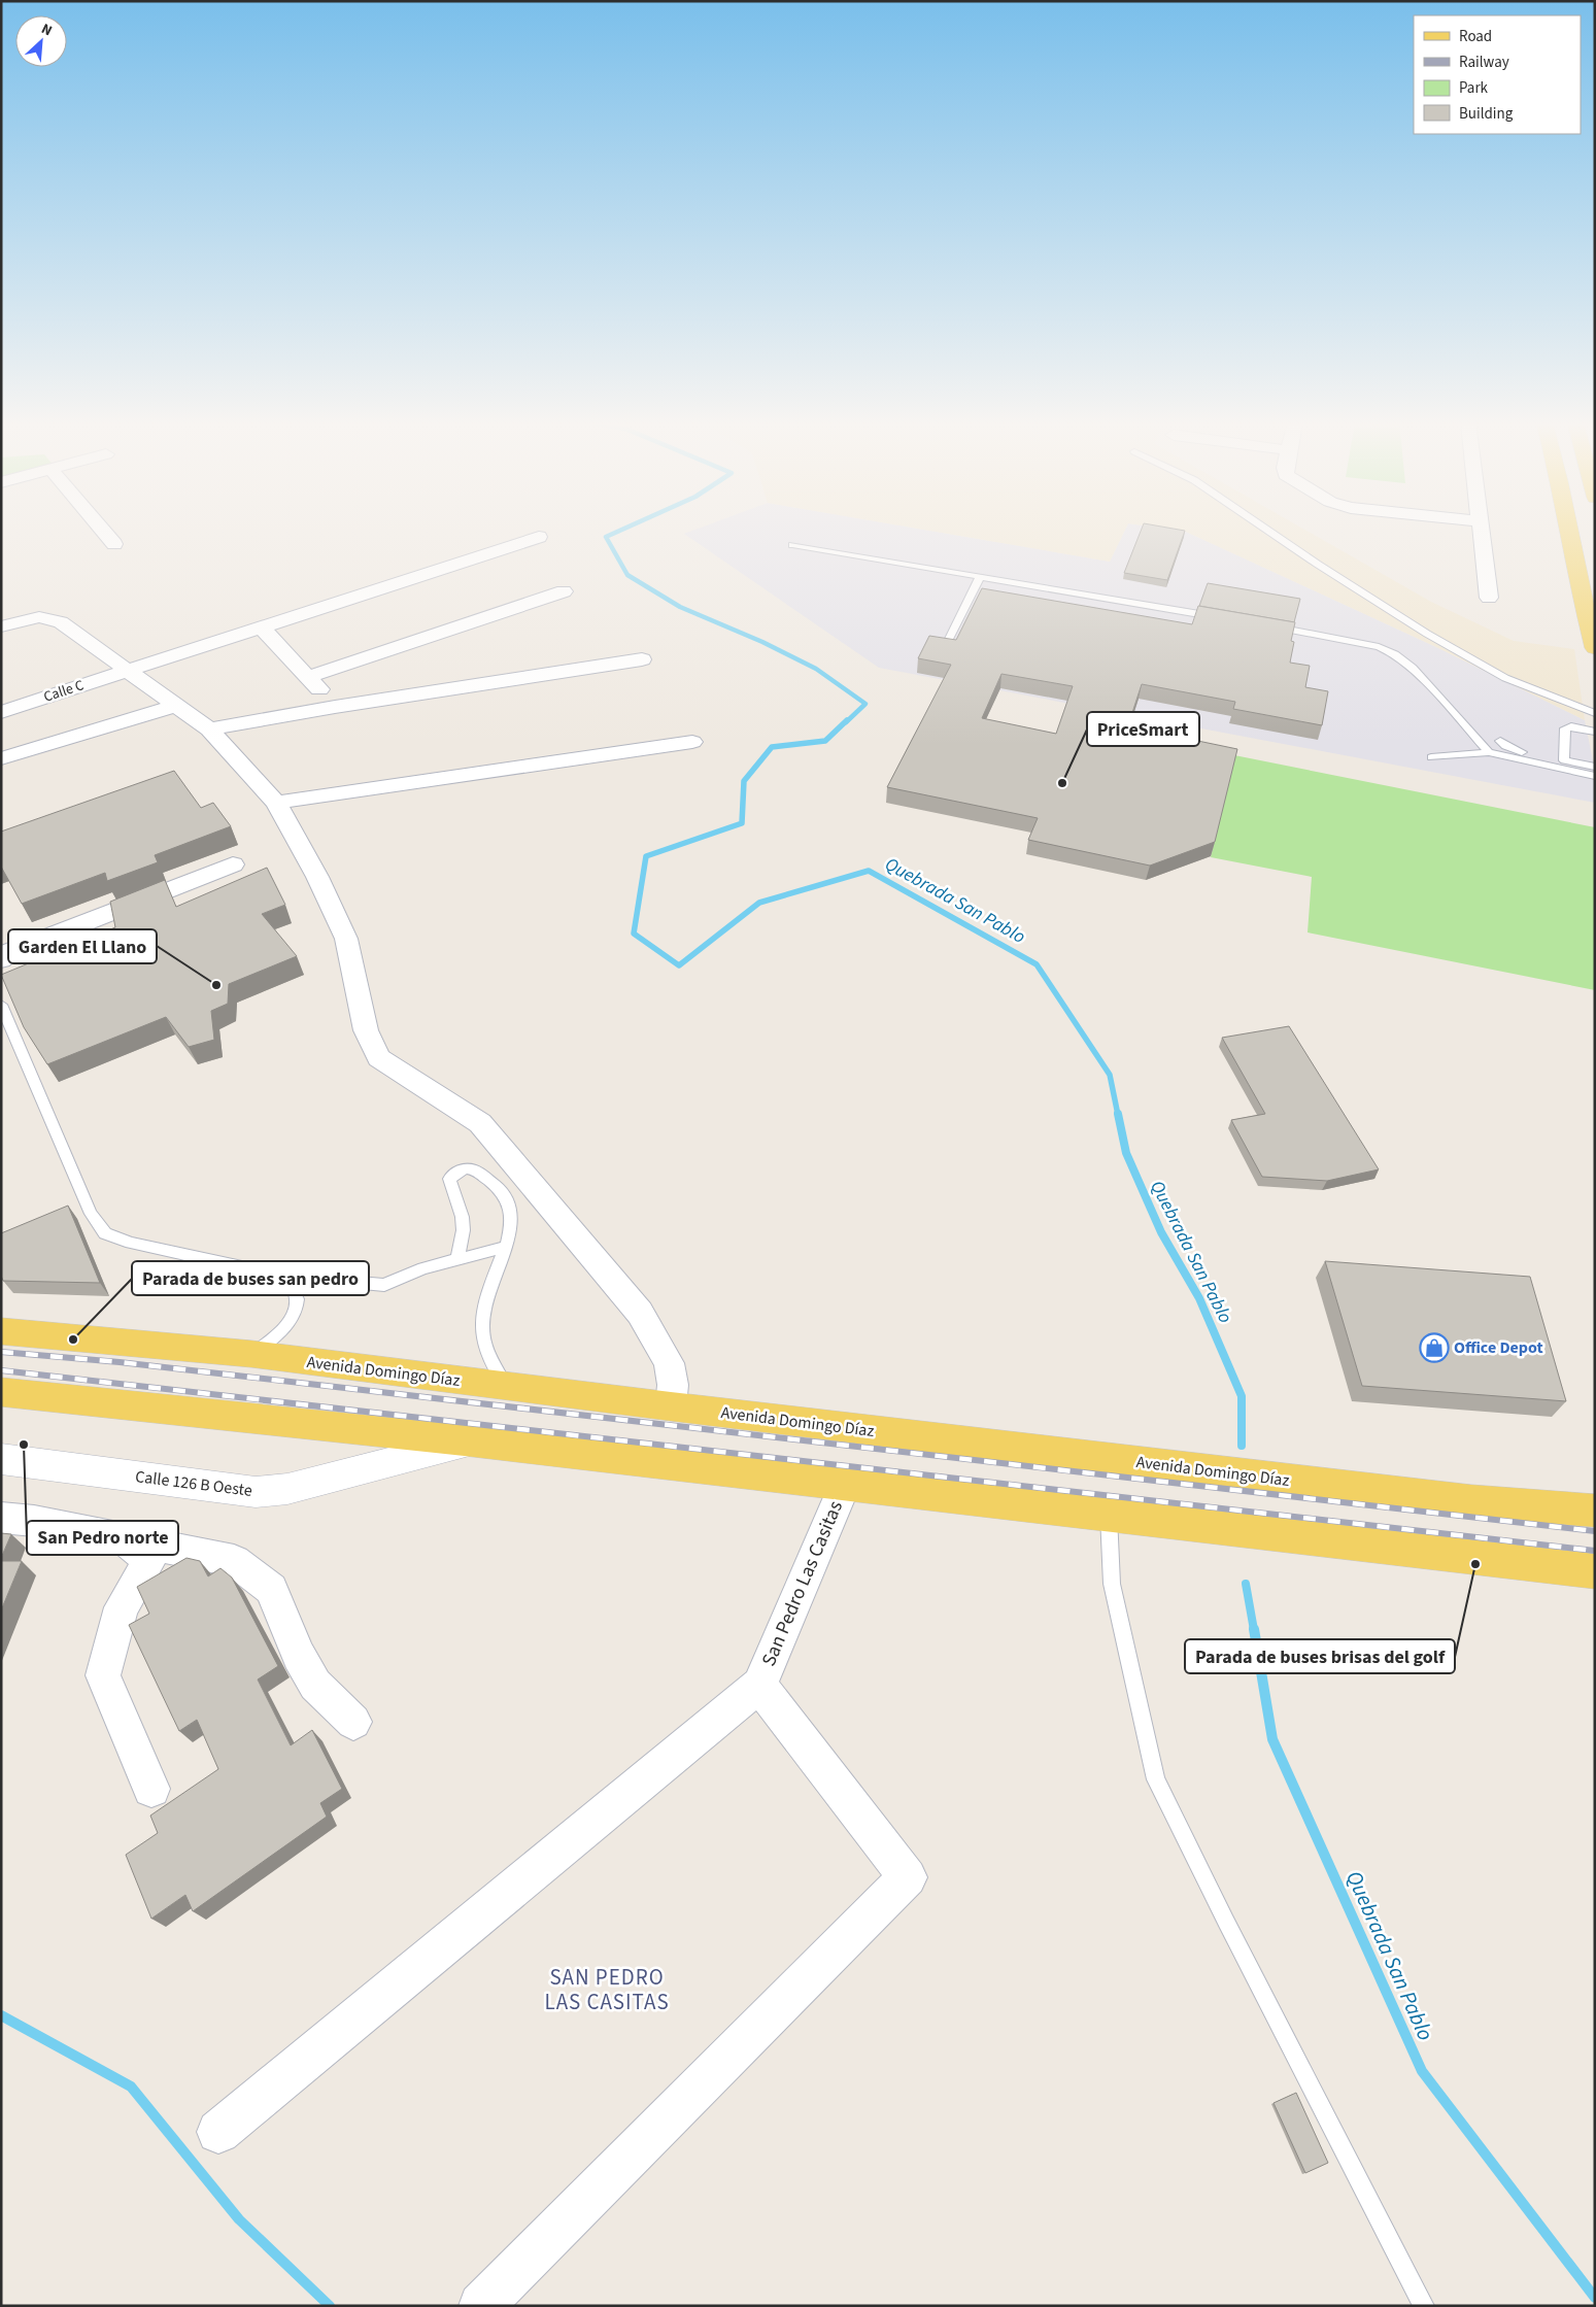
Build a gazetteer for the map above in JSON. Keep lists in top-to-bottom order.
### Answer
{
  "streets": {
    "main road": ["Avenida Domingo Díaz"],
    "street": ["Calle C", "Calle 126 B Oeste", "San Pedro Las Casitas"]
  },
  "districts": ["SAN PEDRO LAS CASITAS"],
  "water": ["Quebrada San Pablo"],
  "places": {
    "other": [
      "PriceSmart",
      "Garden El Llano",
      "Parada de buses san pedro",
      "San Pedro norte",
      "Parada de buses brisas del golf"
    ],
    "shop": ["Office Depot"]
  },
  "legend": [
    "Road",
    "Railway",
    "Park",
    "Building"
  ],
  "north": "top right"
}
